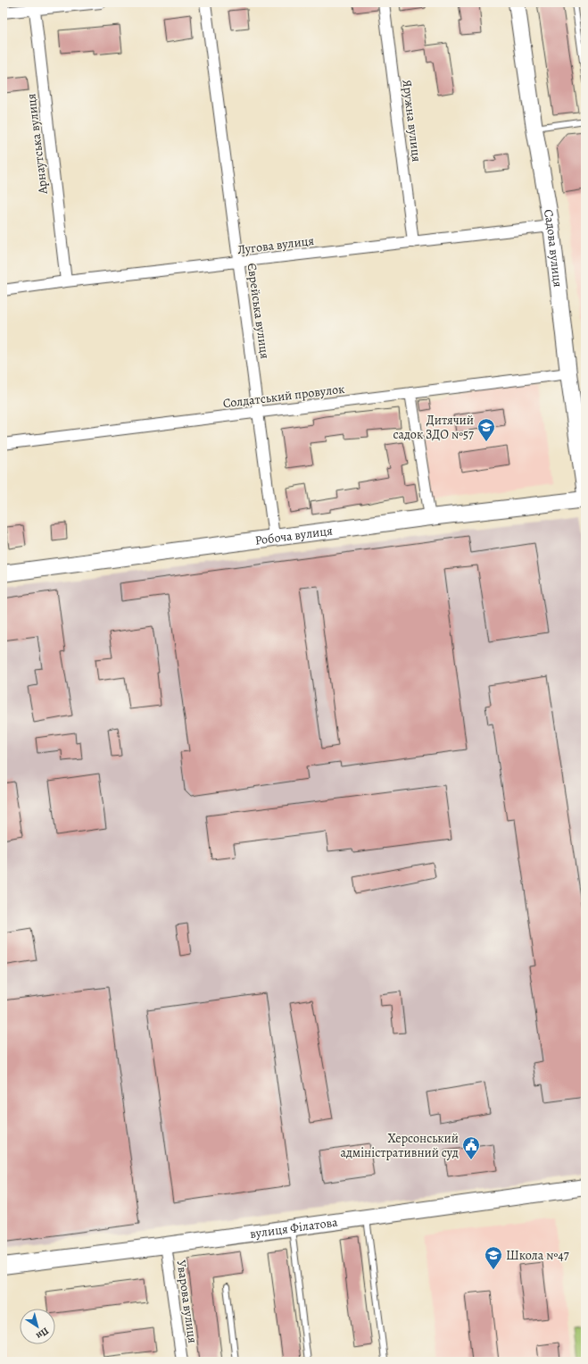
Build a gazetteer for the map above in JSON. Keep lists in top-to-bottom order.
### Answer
{
  "streets": {
    "street": [
      "Яружна вулиця",
      "Арнаутська вулиця",
      "Лугова вулиця",
      "Садова вулиця",
      "Єврейська вулиця",
      "Солдатський провулок",
      "Робоча вулиця",
      "вулиця Філатова",
      "Уварова вулиця"
    ]
  },
  "crossings": [
    ["Яружна вулиця", "Лугова вулиця"],
    ["Арнаутська вулиця", "Лугова вулиця"],
    ["Лугова вулиця", "Садова вулиця"],
    ["Лугова вулиця", "Єврейська вулиця"],
    ["Садова вулиця", "Солдатський провулок"],
    ["Єврейська вулиця", "Солдатський провулок"],
    ["Єврейська вулиця", "Робоча вулиця"],
    ["вулиця Філатова", "Уварова вулиця"]
  ],
  "places": {
    "school or university": ["Дитячий садок ЗДО №57", "Школа №47"],
    "public building": ["Херсонський адміністративний суд"]
  },
  "north": "bottom right"
}
